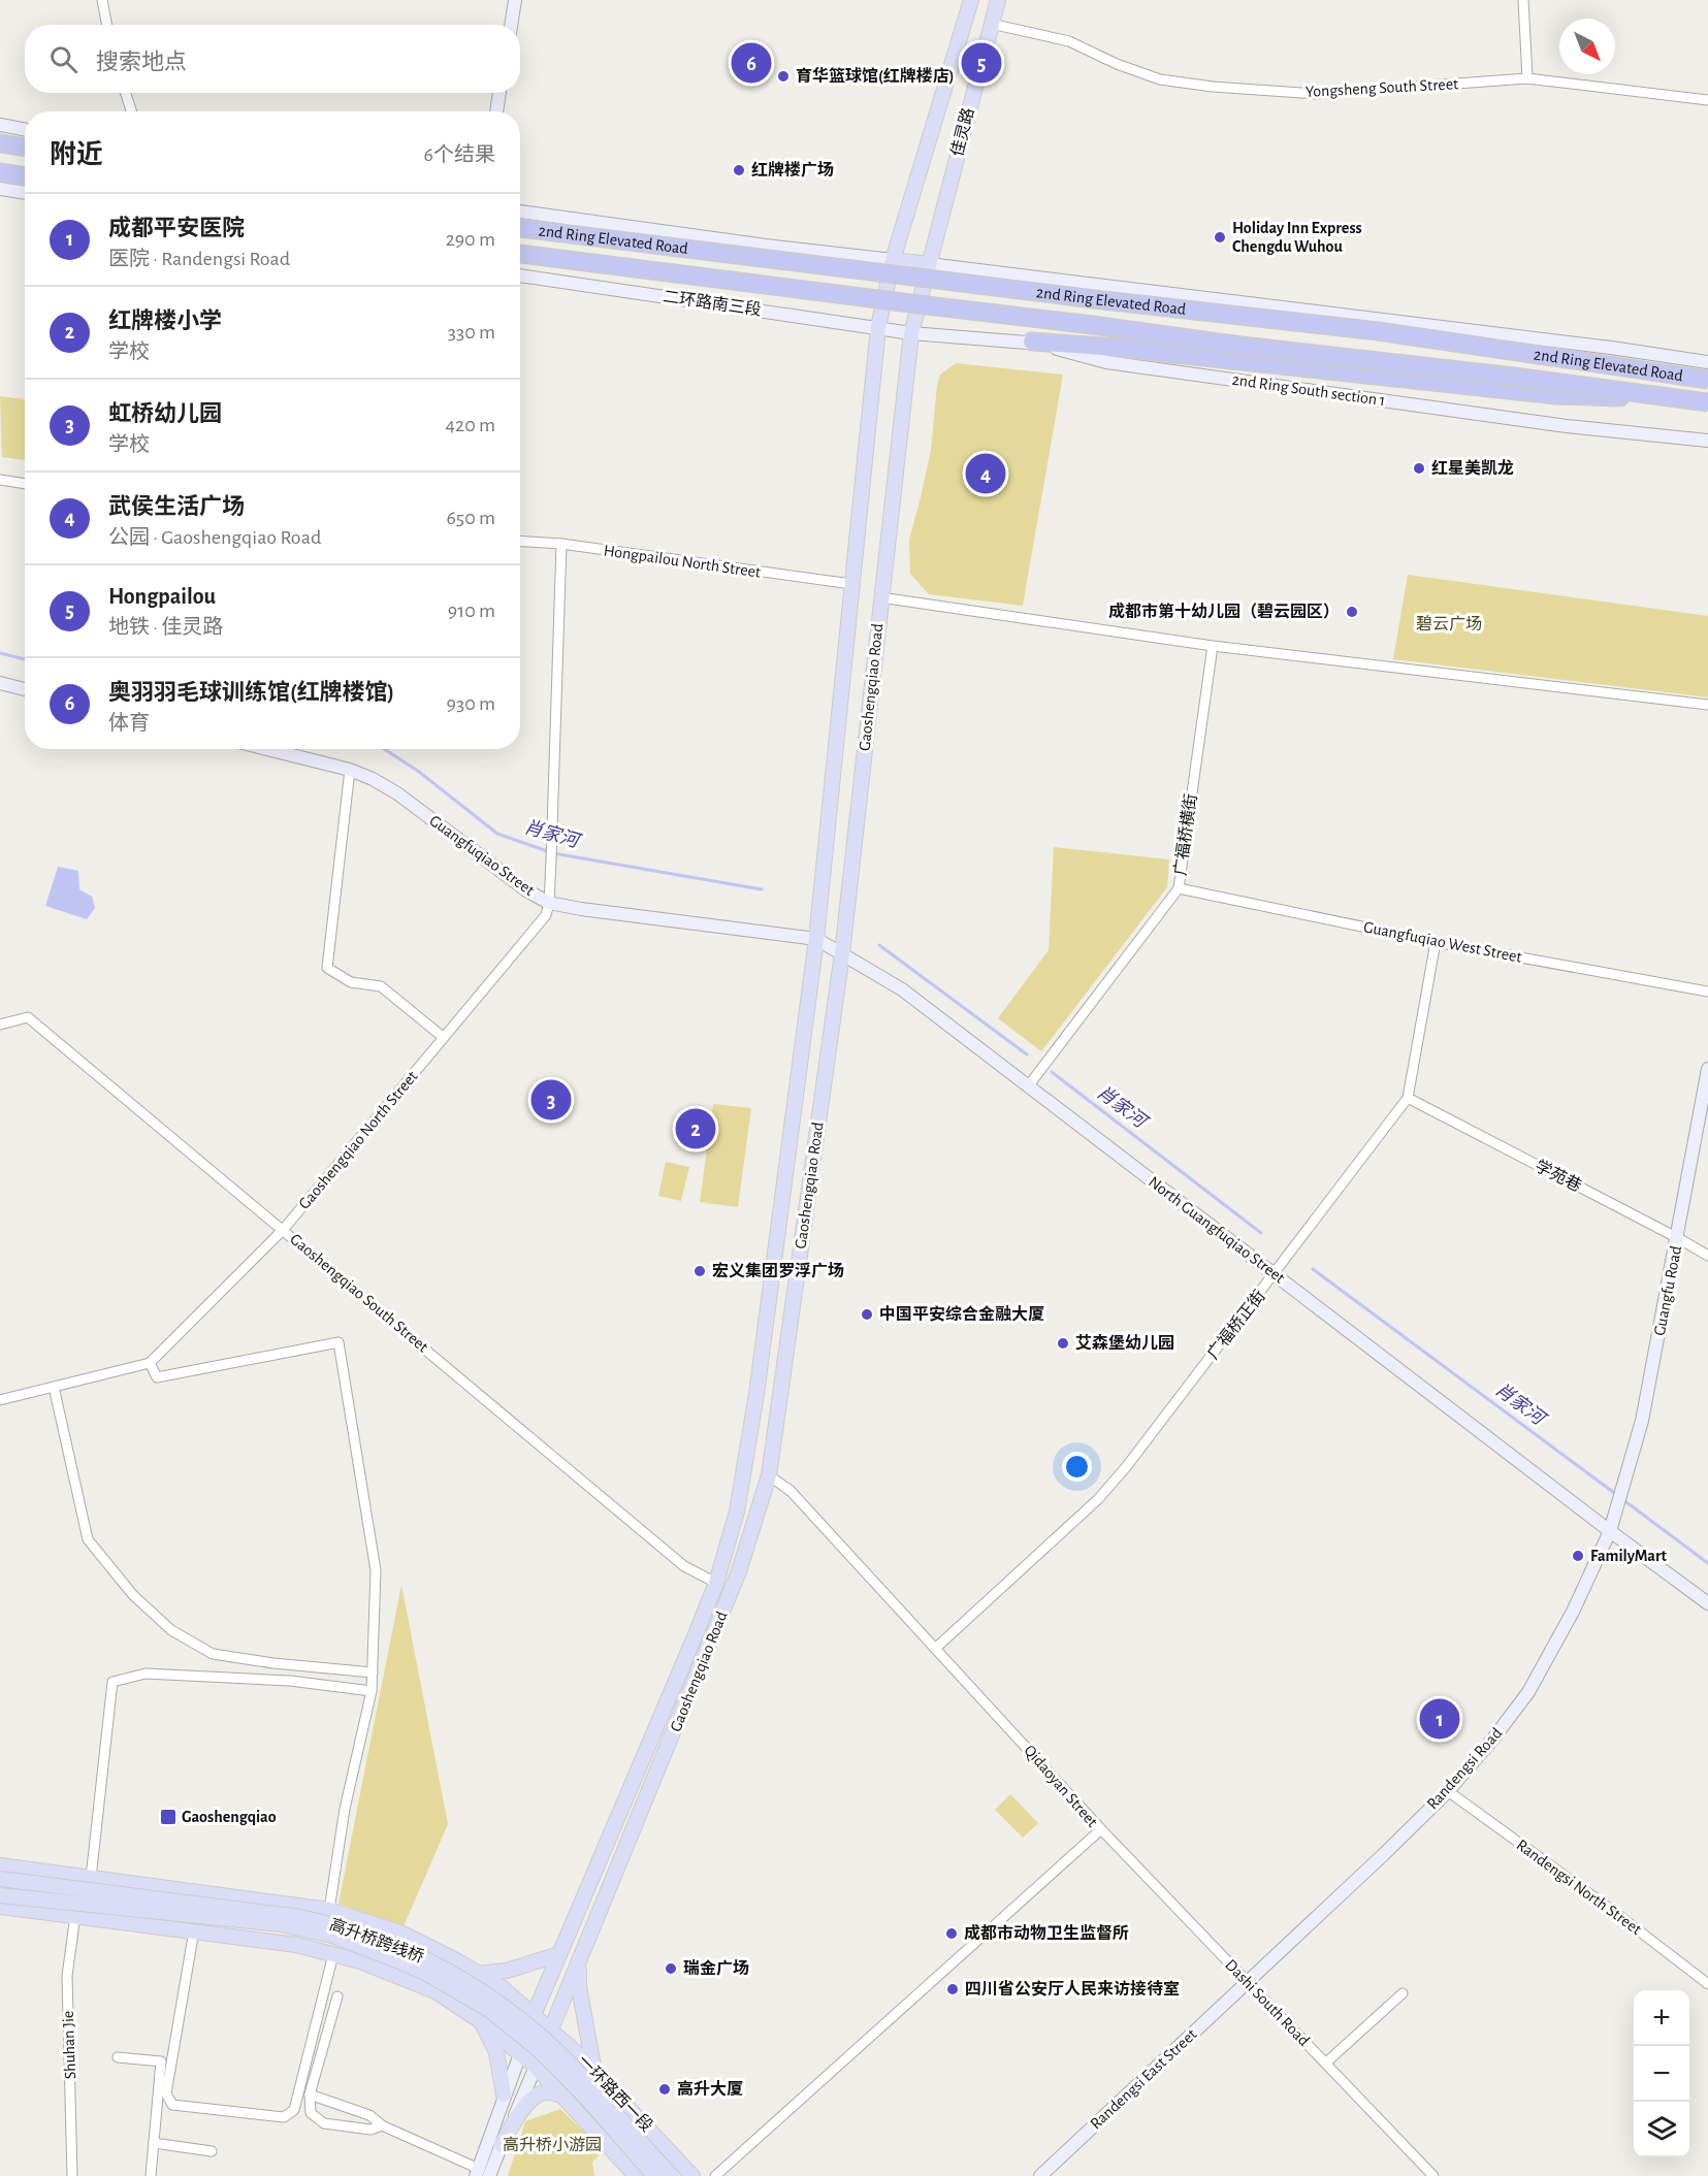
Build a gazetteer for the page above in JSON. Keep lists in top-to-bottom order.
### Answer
{
  "streets": {
    "highway": ["2nd Ring Elevated Road"],
    "main road": [
      "佳灵路",
      "二环路南三段",
      "2nd Ring South section 1",
      "Gaoshengqiao Road",
      "Guangfuqiao Street",
      "North Guangfuqiao Street",
      "Guangfu Road",
      "Randengsi Road",
      "高升桥跨线桥",
      "Randengsi East Street",
      "一环路西一段"
    ],
    "street": [
      "Yongsheng South Street",
      "Hongpailou North Street",
      "广福桥横街",
      "Guangfuqiao West Street",
      "Gaoshengqiao North Street",
      "学苑巷",
      "Gaoshengqiao South Street",
      "广福桥正街",
      "Qidaoyan Street",
      "Randengsi North Street",
      "Dashi South Road",
      "Shuhan Jie"
    ]
  },
  "crossings": [
    ["Yongsheng South Street", "佳灵路"],
    ["佳灵路", "Gaoshengqiao Road"],
    ["二环路南三段", "2nd Ring South section 1"],
    ["二环路南三段", "Gaoshengqiao Road"],
    ["2nd Ring South section 1", "Gaoshengqiao Road"],
    ["Hongpailou North Street", "Gaoshengqiao Road"],
    ["Hongpailou North Street", "Gaoshengqiao North Street"],
    ["Gaoshengqiao Road", "Guangfuqiao Street"],
    ["Gaoshengqiao Road", "North Guangfuqiao Street"],
    ["Gaoshengqiao Road", "Gaoshengqiao South Street"],
    ["Gaoshengqiao Road", "Qidaoyan Street"],
    ["Gaoshengqiao Road", "一环路西一段"],
    ["广福桥横街", "Guangfuqiao West Street"],
    ["广福桥横街", "North Guangfuqiao Street"],
    ["Guangfuqiao Street", "Gaoshengqiao North Street"],
    ["Guangfuqiao Street", "North Guangfuqiao Street"],
    ["Guangfuqiao West Street", "广福桥正街"],
    ["Gaoshengqiao North Street", "Gaoshengqiao South Street"],
    ["学苑巷", "Guangfu Road"],
    ["学苑巷", "广福桥正街"],
    ["North Guangfuqiao Street", "广福桥正街"],
    ["North Guangfuqiao Street", "Randengsi Road"],
    ["Guangfu Road", "Randengsi Road"],
    ["广福桥正街", "Qidaoyan Street"],
    ["Randengsi Road", "Randengsi North Street"],
    ["Randengsi Road", "Dashi South Road"],
    ["Randengsi Road", "Randengsi East Street"],
    ["Qidaoyan Street", "Dashi South Road"],
    ["Dashi South Road", "Randengsi East Street"]
  ],
  "water": ["肖家河"],
  "parks": ["碧云广场", "高升桥小游园"],
  "places": {
    "other": [
      "育华篮球馆(红牌楼店)",
      "红牌楼广场",
      "Holiday Inn Express Chengdu Wuhou",
      "红星美凯龙",
      "成都市第十幼儿园（碧云园区）",
      "宏义集团罗浮广场",
      "中国平安综合金融大厦",
      "艾森堡幼儿园",
      "FamilyMart",
      "成都市动物卫生监督所",
      "瑞金广场",
      "四川省公安厅人民来访接待室",
      "高升大厦"
    ],
    "transit": ["Gaoshengqiao"]
  },
  "north": "bottom right",
  "page": {
    "search": "搜索地点",
    "pins": [
      "5",
      "6",
      "4",
      "3",
      "2",
      "1"
    ],
    "heading": ["附近", "6个结果"],
    "list": [
      {
        "mark": "1",
        "name": "成都平安医院",
        "note": "医院 · Randengsi Road",
        "value": "290 m"
      },
      {
        "mark": "2",
        "name": "红牌楼小学",
        "note": "学校",
        "value": "330 m"
      },
      {
        "mark": "3",
        "name": "虹桥幼儿园",
        "note": "学校",
        "value": "420 m"
      },
      {
        "mark": "4",
        "name": "武侯生活广场",
        "note": "公园 · Gaoshengqiao Road",
        "value": "650 m"
      },
      {
        "mark": "5",
        "name": "Hongpailou",
        "note": "地铁 · 佳灵路",
        "value": "910 m"
      },
      {
        "mark": "6",
        "name": "奥羽羽毛球训练馆(红牌楼馆)",
        "note": "体育",
        "value": "930 m"
      }
    ],
    "map_buttons": ["+", "−"]
  }
}
